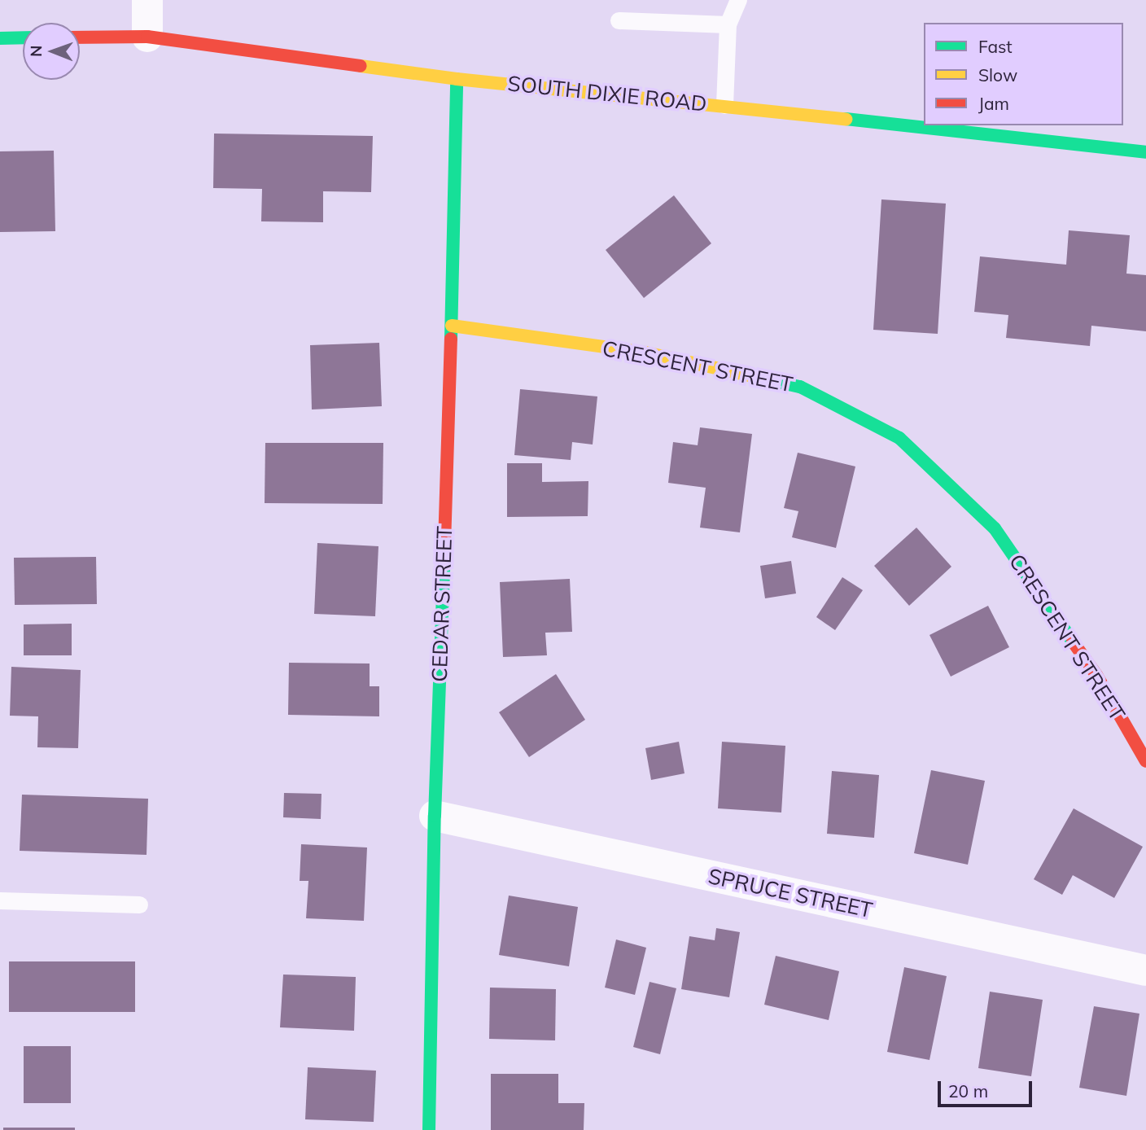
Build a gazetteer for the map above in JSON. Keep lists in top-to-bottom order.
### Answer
{
  "streets": {
    "street": [
      "SOUTH DIXIE ROAD",
      "CRESCENT STREET",
      "CEDAR STREET",
      "SPRUCE STREET"
    ]
  },
  "crossings": [
    ["SOUTH DIXIE ROAD", "CEDAR STREET"],
    ["CRESCENT STREET", "CEDAR STREET"],
    ["CEDAR STREET", "SPRUCE STREET"]
  ],
  "legend": ["Fast", "Slow", "Jam"],
  "scale_bar": "20 m",
  "north": "left"
}
